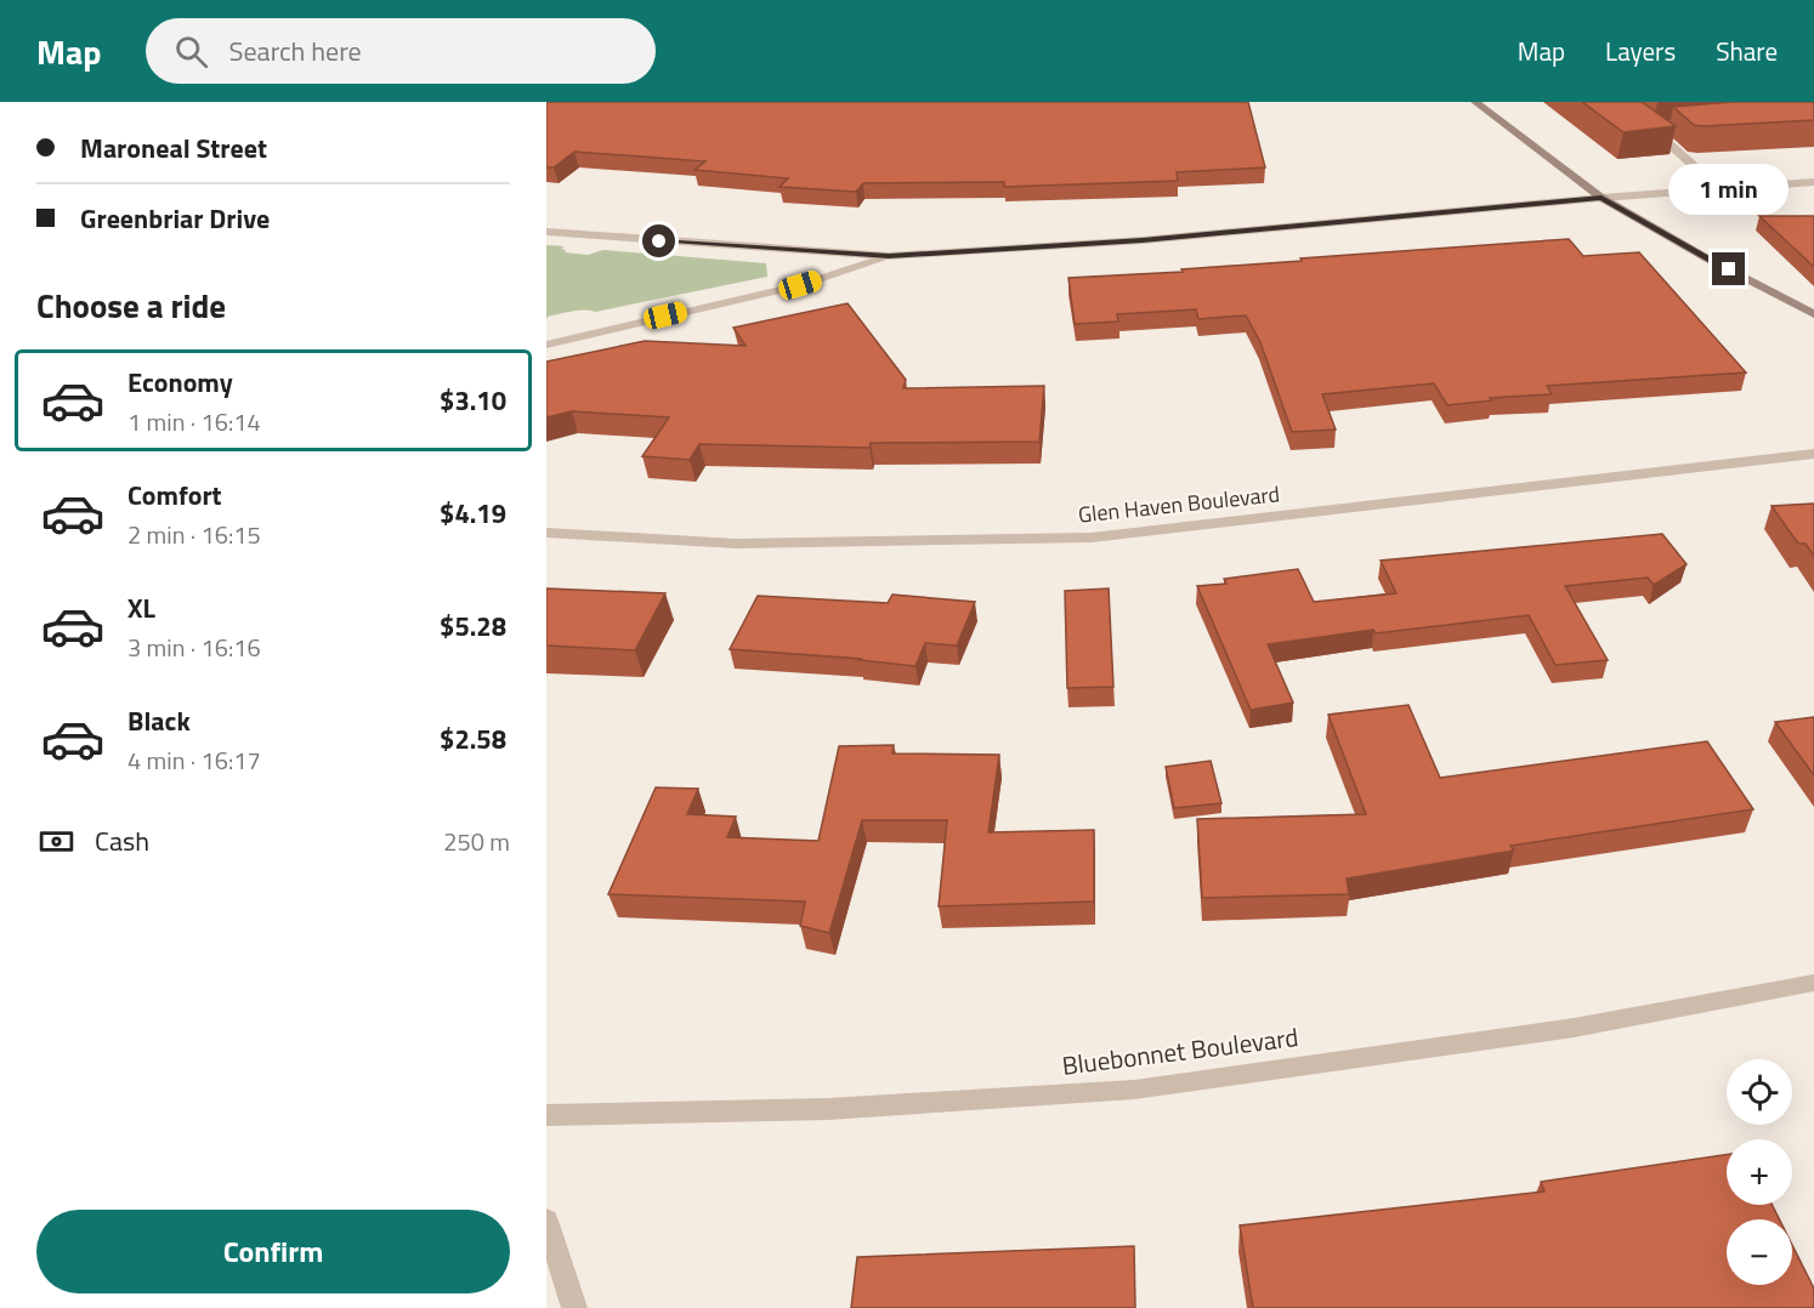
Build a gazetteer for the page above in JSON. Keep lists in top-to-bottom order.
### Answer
{
  "streets": {
    "street": ["Glen Haven Boulevard", "Bluebonnet Boulevard"]
  },
  "page": {
    "header": "Map",
    "search": "Search here",
    "nav": ["Map", "Layers", "Share"],
    "banner": ["Maroneal Street", "Greenbriar Drive"],
    "bubble": "1 min",
    "heading": "Choose a ride",
    "list": [
      {
        "name": "Economy",
        "note": "1 min · 16:14",
        "value": "$3.10"
      },
      {
        "name": "Comfort",
        "note": "2 min · 16:15",
        "value": "$4.19"
      },
      {
        "name": "XL",
        "note": "3 min · 16:16",
        "value": "$5.28"
      },
      {
        "name": "Black",
        "note": "4 min · 16:17",
        "value": "$2.58"
      }
    ],
    "pay": ["Cash", "250 m"],
    "map_buttons": ["+", "−"],
    "buttons": "Confirm"
  }
}
